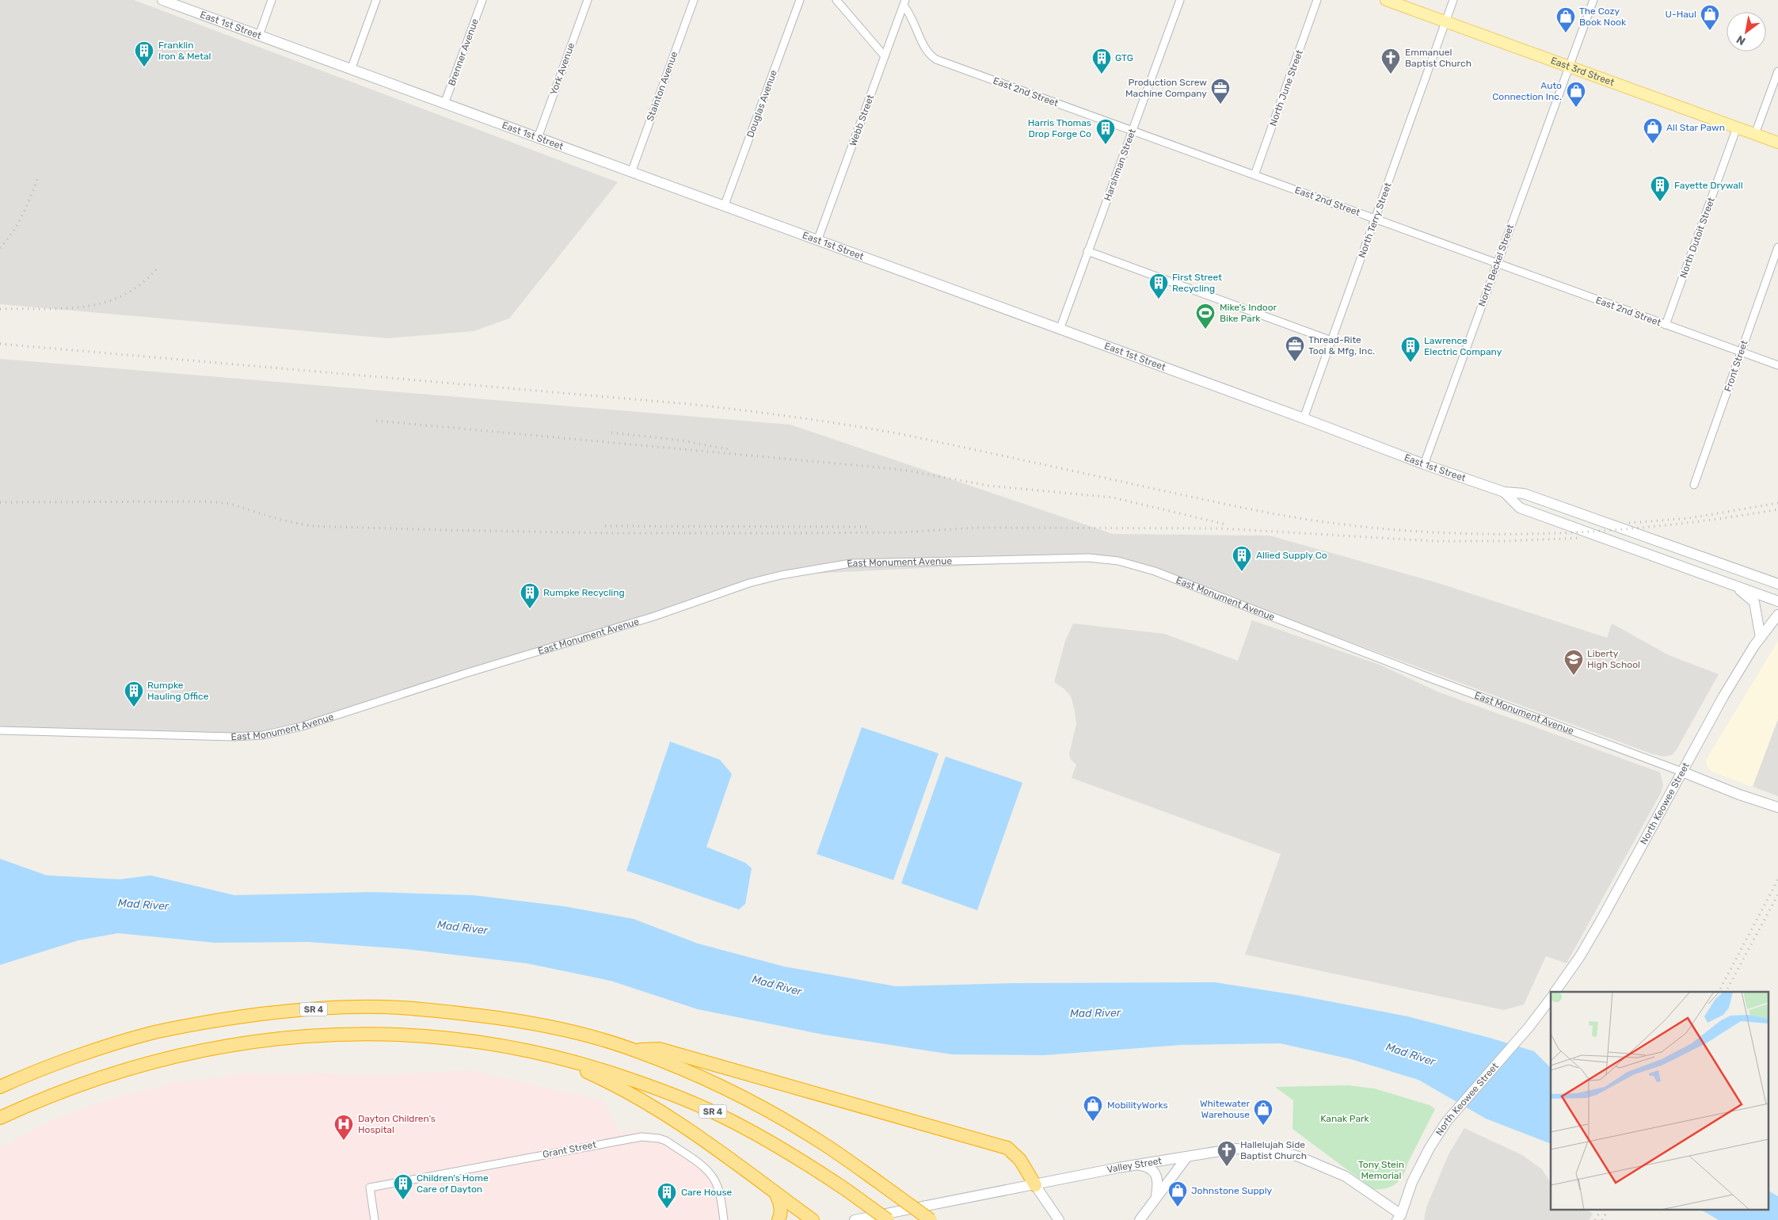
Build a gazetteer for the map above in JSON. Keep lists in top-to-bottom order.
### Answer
{
  "streets": {
    "highway": ["SR 4"],
    "main road": [
      "East 1st Street",
      "East 3rd Street",
      "East Monument Avenue",
      "North Keowee Street",
      "Valley Street"
    ],
    "street": [
      "Brenner Avenue",
      "York Avenue",
      "Stainton Avenue",
      "North June Street",
      "East 2nd Street",
      "Douglas Avenue",
      "Webb Street",
      "Harshman Street",
      "North Terry Street",
      "North Dutoit Street",
      "North Beckel Street",
      "Front Street",
      "Grant Street"
    ]
  },
  "crossings": [
    ["East 1st Street", "Brenner Avenue"],
    ["East 1st Street", "York Avenue"],
    ["East 1st Street", "Stainton Avenue"],
    ["East 1st Street", "Douglas Avenue"],
    ["East 1st Street", "Webb Street"],
    ["East 1st Street", "Harshman Street"],
    ["East 1st Street", "North Terry Street"],
    ["East 1st Street", "North Beckel Street"],
    ["East 3rd Street", "North Terry Street"],
    ["East 3rd Street", "North Dutoit Street"],
    ["East 3rd Street", "North Beckel Street"],
    ["North June Street", "East 2nd Street"],
    ["East 2nd Street", "Webb Street"],
    ["East 2nd Street", "Harshman Street"],
    ["East 2nd Street", "North Terry Street"],
    ["East 2nd Street", "North Dutoit Street"],
    ["East 2nd Street", "North Beckel Street"],
    ["East 2nd Street", "Front Street"],
    ["East Monument Avenue", "North Keowee Street"],
    ["North Keowee Street", "Valley Street"]
  ],
  "water": ["Mad River"],
  "parks": ["Kanak Park", "Tony Stein Memorial"],
  "places": {
    "shop": [
      "U-Haul",
      "The Cozy Book Nook",
      "Auto Connection Inc.",
      "All Star Pawn",
      "MobilityWorks",
      "Whitewater Warehouse",
      "Johnstone Supply"
    ],
    "building": [
      "Franklin Iron & Metal",
      "GTG",
      "Harris Thomas Drop Forge Co",
      "Fayette Drywall",
      "First Street Recycling",
      "Lawrence Electric Company",
      "Allied Supply Co",
      "Rumpke Recycling",
      "Rumpke Hauling Office",
      "Children's Home Care of Dayton",
      "Care House"
    ],
    "church": ["Emmanuel Baptist Church", "Hallelujah Side Baptist Church"],
    "office": ["Production Screw Machine Company", "Thread-Rite Tool & Mfg, Inc."],
    "sports": ["Mike's Indoor Bike Park"],
    "school or university": ["Liberty High School"],
    "hospital": ["Dayton Children’s Hospital"]
  },
  "north": "bottom left"
}
